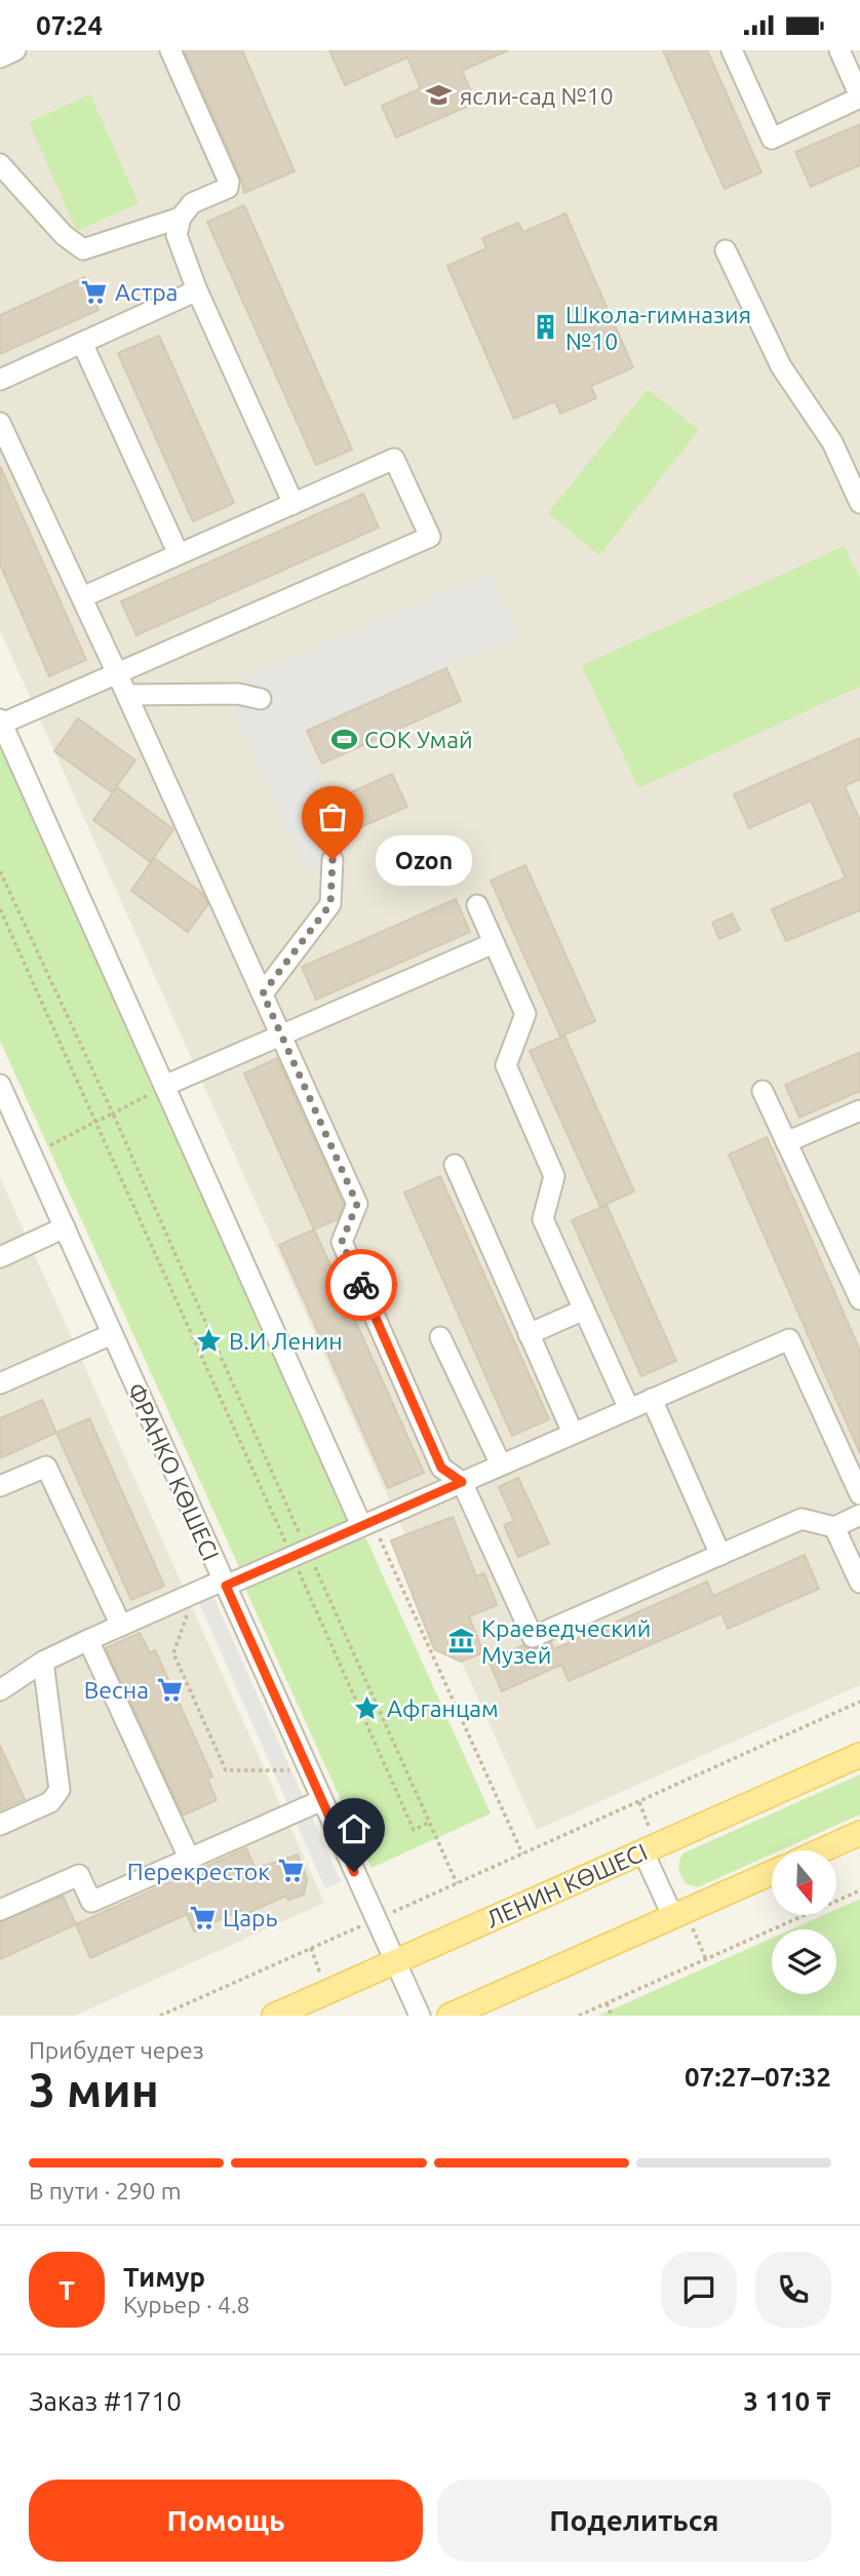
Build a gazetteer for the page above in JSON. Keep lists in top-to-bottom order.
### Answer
{
  "streets": {
    "main road": ["ЛЕНИН КӨШЕСІ"],
    "street": ["ФРАНКО КӨШЕСІ"]
  },
  "crossings": [
    ["ФРАНКО КӨШЕСІ", "ЛЕНИН КӨШЕСІ"]
  ],
  "places": {
    "school or university": ["ясли-сад №10"],
    "supermarket": [
      "Астра",
      "Весна",
      "Перекресток",
      "Царь"
    ],
    "building": ["Школа-гимназия №10"],
    "sports": ["СОК Умай"],
    "other": ["Ozon"],
    "place": ["В.И Ленин", "Афганцам"],
    "museum": ["Краеведческий Музей"]
  },
  "north": "bottom",
  "page": {
    "status": "07:24",
    "bubble": "Ozon",
    "heading": ["3 мин", "Прибудет через", "07:27–07:32"],
    "panel": [
      "Тимур",
      "Курьер · 4.8",
      "Заказ #1710",
      "3 110 ₸"
    ],
    "bar": "В пути · 290 m",
    "round": "Т",
    "buttons": ["Помощь", "Поделиться"]
  }
}
